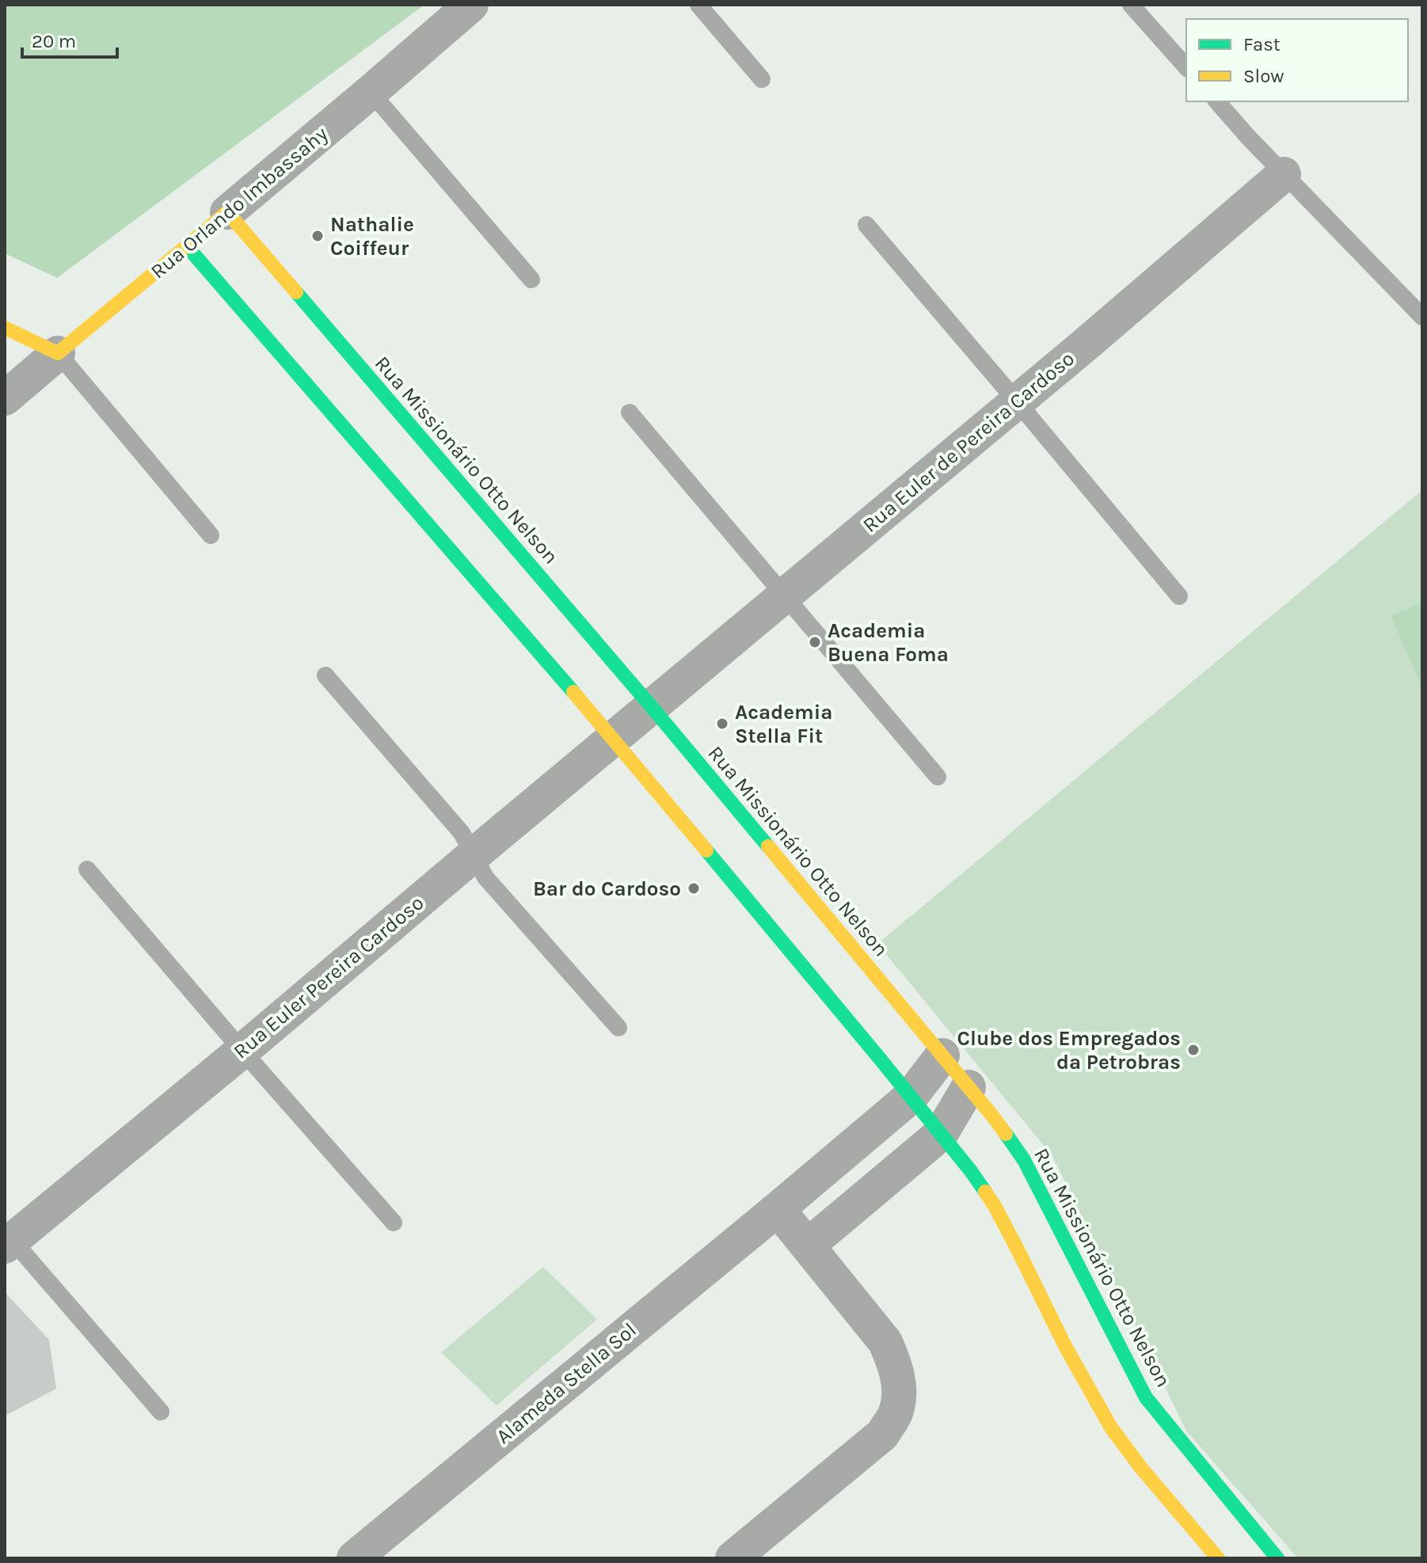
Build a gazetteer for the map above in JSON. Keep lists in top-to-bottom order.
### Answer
{
  "streets": {
    "street": [
      "Rua Orlando Imbassahy",
      "Rua Euler de Pereira Cardoso",
      "Rua Missionário Otto Nelson",
      "Rua Euler Pereira Cardoso",
      "Alameda Stella Sol"
    ]
  },
  "crossings": [
    ["Rua Orlando Imbassahy", "Rua Missionário Otto Nelson"],
    ["Rua Euler de Pereira Cardoso", "Rua Missionário Otto Nelson"],
    ["Rua Euler de Pereira Cardoso", "Rua Euler Pereira Cardoso"],
    ["Rua Missionário Otto Nelson", "Rua Euler Pereira Cardoso"],
    ["Rua Missionário Otto Nelson", "Alameda Stella Sol"]
  ],
  "places": [
    "Nathalie Coiffeur",
    "Academia Buena Foma",
    "Academia Stella Fit",
    "Bar do Cardoso",
    "Clube dos Empregados da Petrobras"
  ],
  "legend": ["Fast", "Slow"],
  "scale_bar": "20 m"
}
